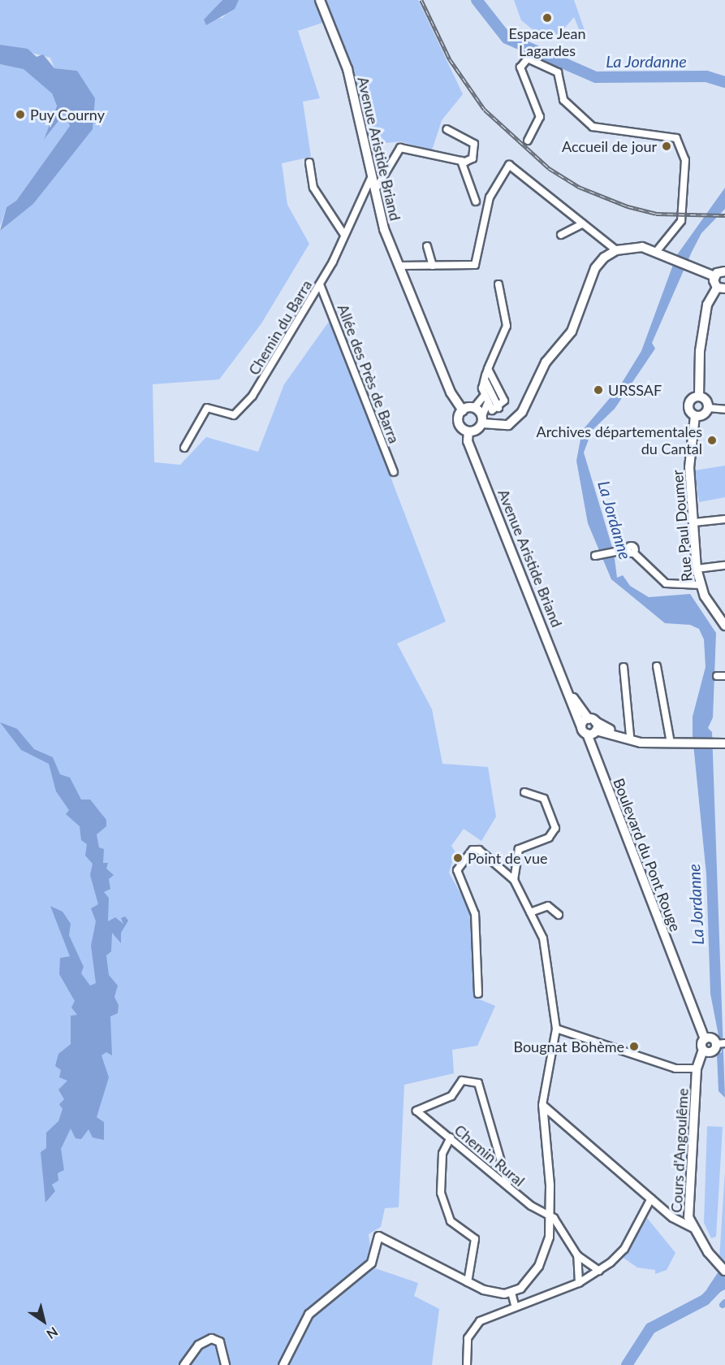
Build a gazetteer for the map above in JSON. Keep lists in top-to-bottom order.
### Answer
{
  "streets": {
    "main road": [
      "Avenue Aristide Briand",
      "Rue Paul Doumer",
      "Boulevard du Pont Rouge",
      "Cours d'Angoulême"
    ],
    "street": ["Chemin du Barra", "Allée des Près de Barra", "Chemin Rural"]
  },
  "crossings": [
    ["Avenue Aristide Briand", "Chemin du Barra"],
    ["Avenue Aristide Briand", "Boulevard du Pont Rouge"],
    ["Chemin du Barra", "Allée des Près de Barra"],
    ["Boulevard du Pont Rouge", "Cours d'Angoulême"]
  ],
  "water": ["La Jordanne"],
  "places": [
    "Espace Jean Lagardes",
    "Puy Courny",
    "Accueil de jour",
    "URSSAF",
    "Archives départementales du Cantal",
    "Point de vue",
    "Bougnat Bohème"
  ],
  "north": "bottom right"
}
